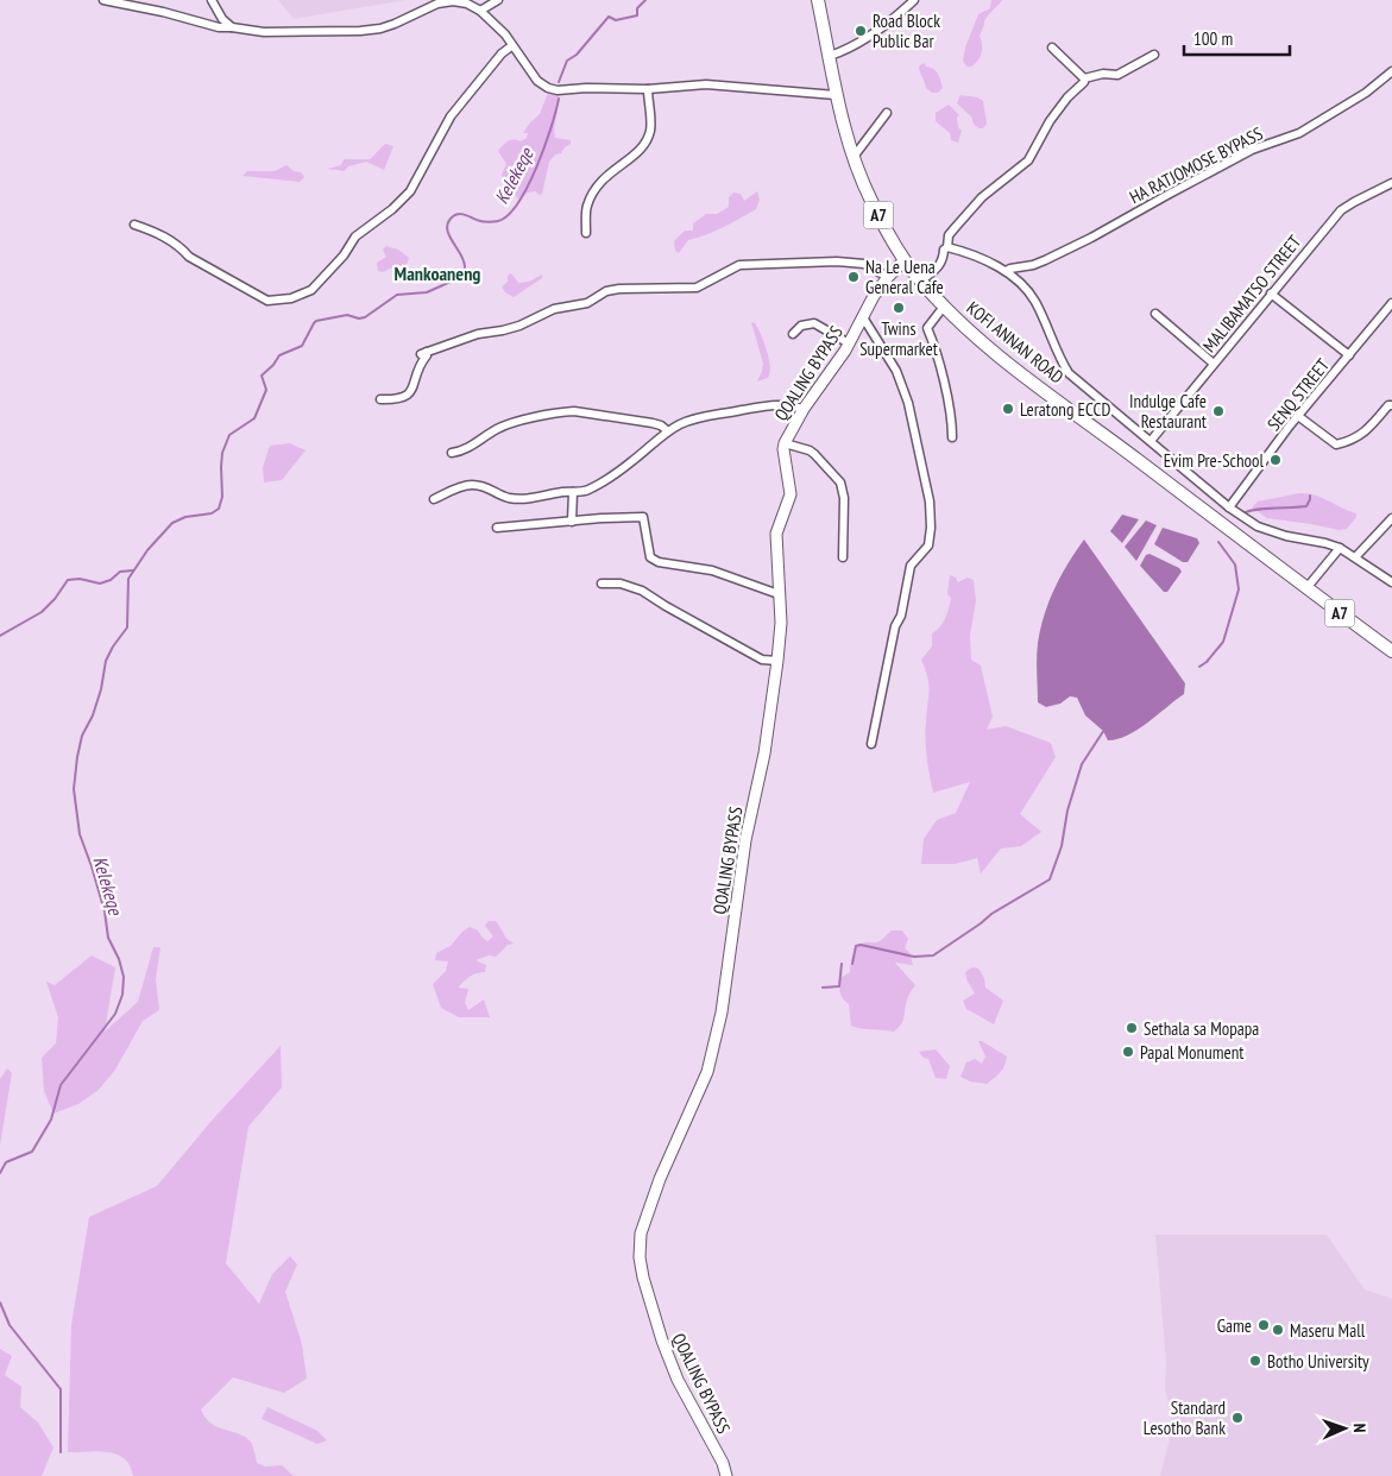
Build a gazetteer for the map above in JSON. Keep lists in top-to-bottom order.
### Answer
{
  "streets": {
    "main road": ["A7", "KOFI ANNAN ROAD", "QOALING BYPASS"],
    "street": ["HA RATJOMOSE BYPASS", "MALIBAMATSO STREET", "SENQ STREET"]
  },
  "crossings": [
    ["KOFI ANNAN ROAD", "QOALING BYPASS"]
  ],
  "districts": ["Mankoaneng"],
  "water": ["Kelekeqe"],
  "places": [
    "Road Block Public Bar",
    "Na Le Uena General Cafe",
    "Twins Supermarket",
    "Leratong ECCD",
    "Indulge Cafe Restaurant",
    "Evim Pre-School",
    "Sethala sa Mopapa",
    "Papal Monument",
    "Game",
    "Maseru Mall",
    "Botho University",
    "Standard Lesotho Bank"
  ],
  "scale_bar": "100 m",
  "north": "right"
}
